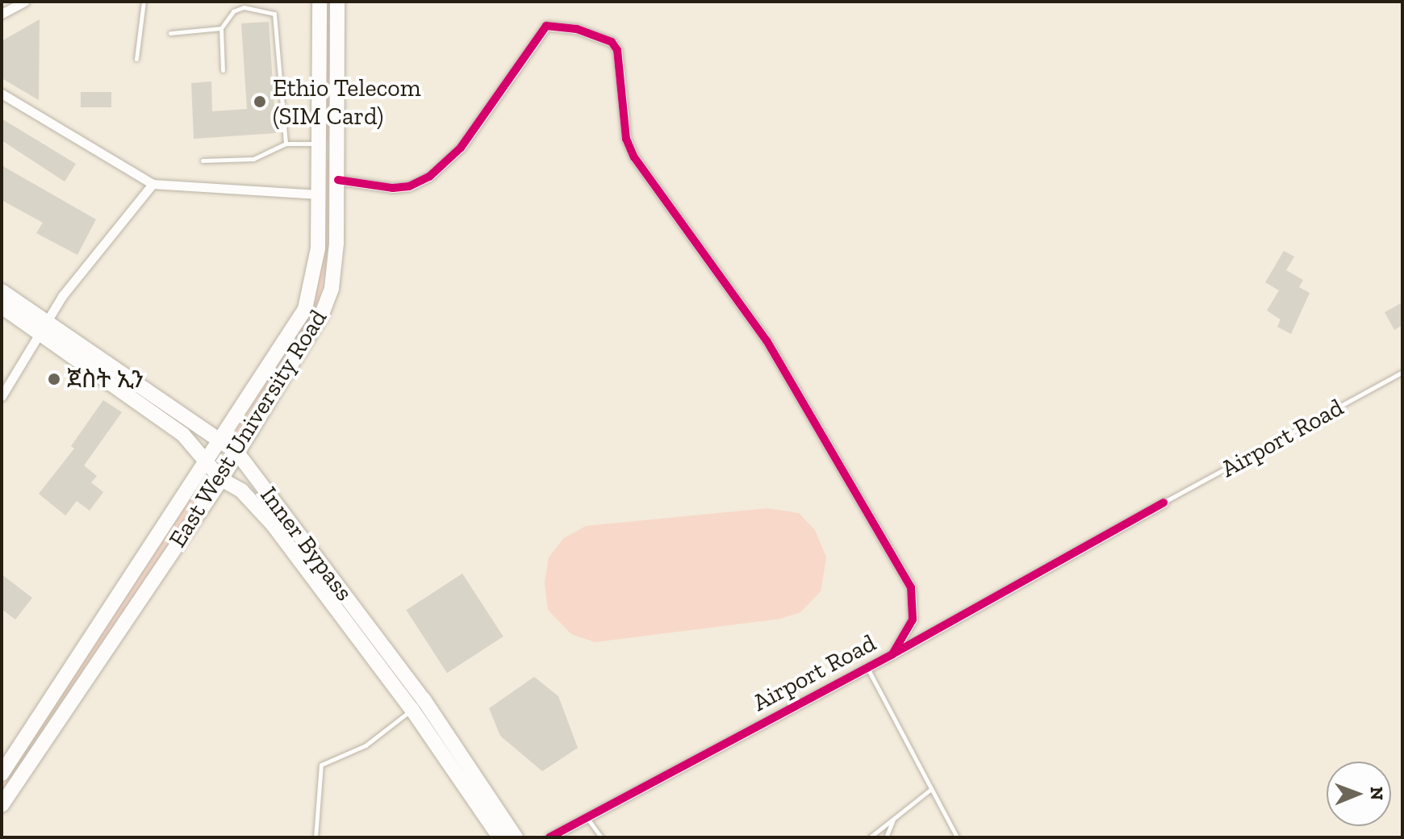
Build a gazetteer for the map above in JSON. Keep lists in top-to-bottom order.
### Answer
{
  "streets": {
    "main road": ["East West University Road", "Inner Bypass"],
    "street": ["Airport Road"]
  },
  "crossings": [
    ["East West University Road", "Inner Bypass"]
  ],
  "places": ["Ethio Telecom (SIM Card)", "ጀስት ኢን"],
  "north": "right"
}
